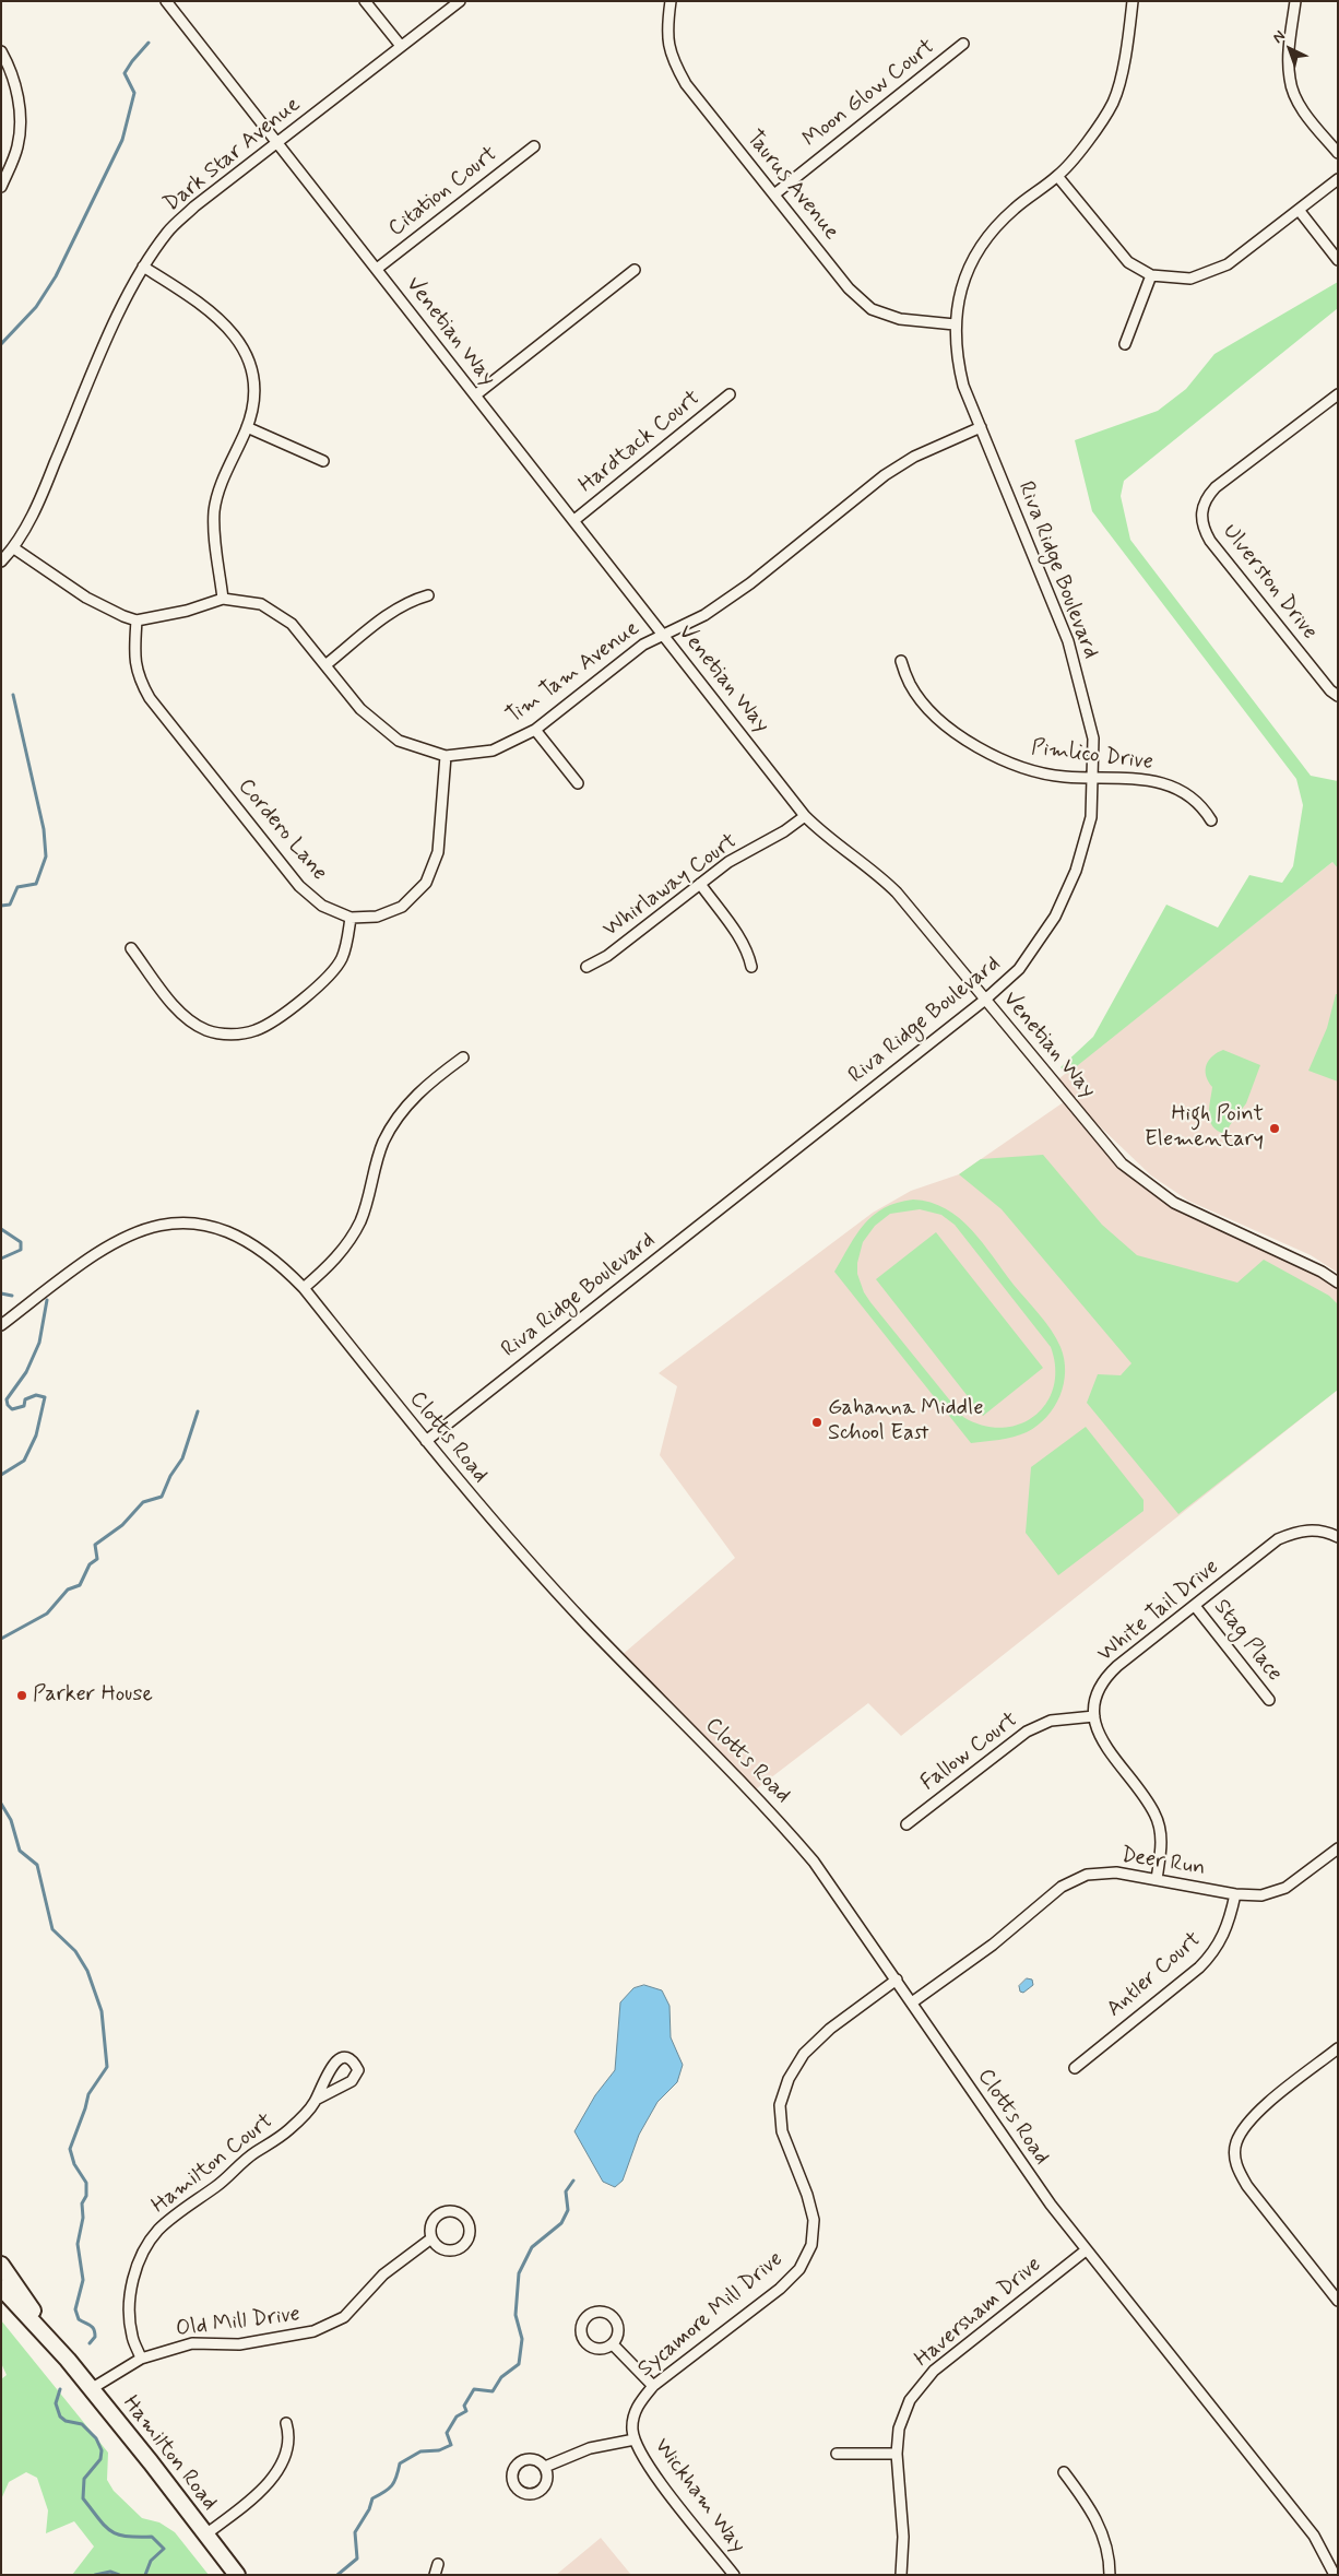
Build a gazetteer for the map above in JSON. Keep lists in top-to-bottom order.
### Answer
{
  "streets": {
    "main road": ["Hamilton Road"],
    "street": [
      "Moon Glow Court",
      "Dark Star Avenue",
      "Taurus Avenue",
      "Citation Court",
      "Venetian Way",
      "Hardtack Court",
      "Riva Ridge Boulevard",
      "Ulverston Drive",
      "Tim Tam Avenue",
      "Pimlico Drive",
      "Cordero Lane",
      "Whirlaway Court",
      "Clotts Road",
      "White Tail Drive",
      "Stag Place",
      "Fallow Court",
      "Deer Run",
      "Antler Court",
      "Hamilton Court",
      "Haversham Drive",
      "Sycamore Mill Drive",
      "Old Mill Drive",
      "Wickham Way"
    ]
  },
  "crossings": [
    ["Moon Glow Court", "Taurus Avenue"],
    ["Dark Star Avenue", "Venetian Way"],
    ["Taurus Avenue", "Riva Ridge Boulevard"],
    ["Citation Court", "Venetian Way"],
    ["Venetian Way", "Hardtack Court"],
    ["Venetian Way", "Riva Ridge Boulevard"],
    ["Venetian Way", "Tim Tam Avenue"],
    ["Venetian Way", "Whirlaway Court"],
    ["Riva Ridge Boulevard", "Tim Tam Avenue"],
    ["Riva Ridge Boulevard", "Pimlico Drive"],
    ["Riva Ridge Boulevard", "Clotts Road"],
    ["Tim Tam Avenue", "Cordero Lane"],
    ["Clotts Road", "Deer Run"],
    ["Clotts Road", "Haversham Drive"],
    ["Clotts Road", "Sycamore Mill Drive"],
    ["White Tail Drive", "Stag Place"],
    ["White Tail Drive", "Fallow Court"],
    ["White Tail Drive", "Deer Run"],
    ["Deer Run", "Antler Court"],
    ["Hamilton Court", "Old Mill Drive"],
    ["Sycamore Mill Drive", "Wickham Way"],
    ["Old Mill Drive", "Hamilton Road"]
  ],
  "places": ["High Point Elementary", "Gahanna Middle School East", "Parker House"],
  "north": "top left"
}
